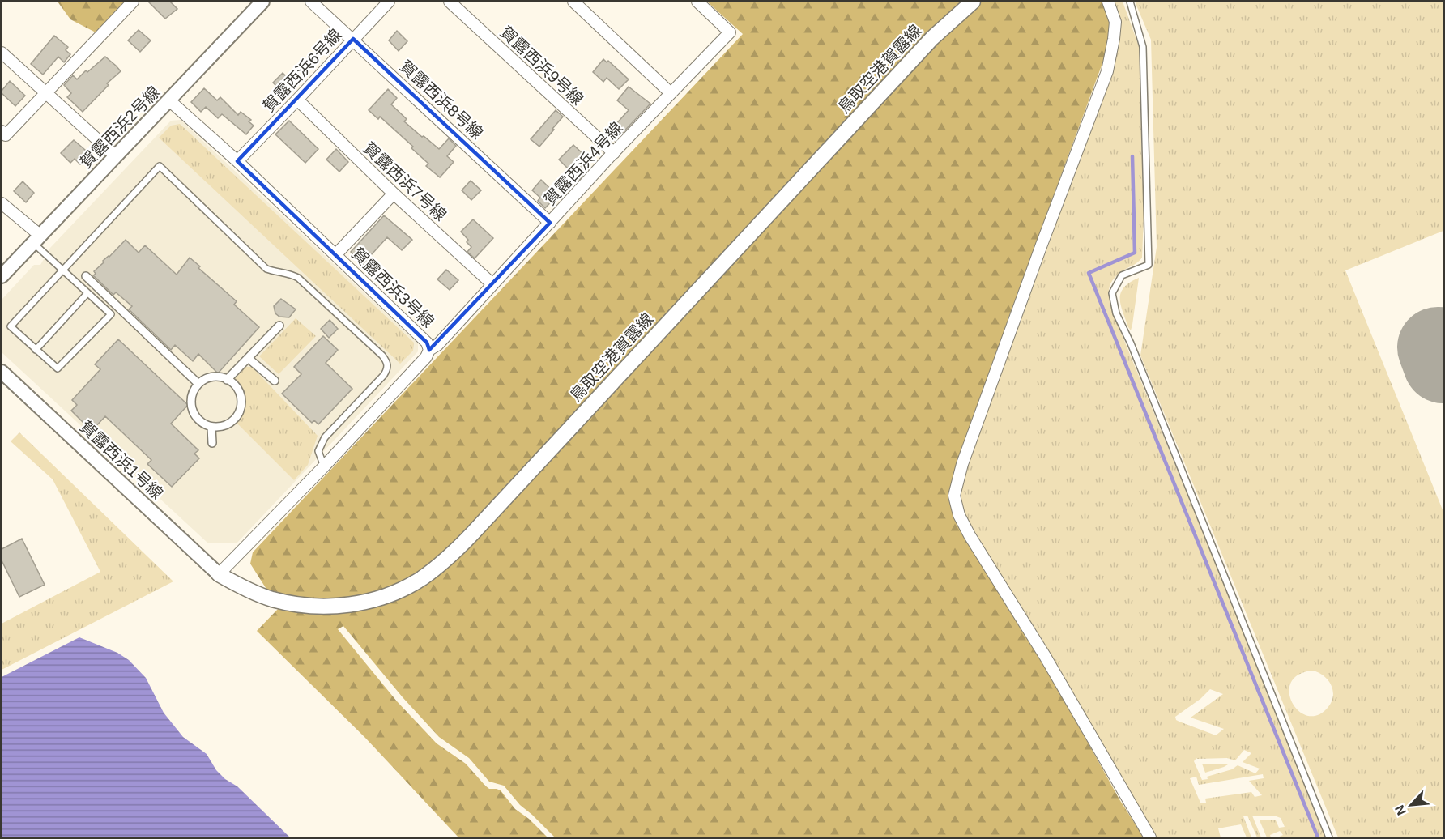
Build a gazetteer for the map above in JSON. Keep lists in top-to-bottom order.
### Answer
{
  "streets": {
    "main road": ["鳥取空港賀露線"],
    "street": [
      "賀露西浜9号線",
      "賀露西浜6号線",
      "賀露西浜8号線",
      "賀露西浜2号線",
      "賀露西浜4号線",
      "賀露西浜7号線",
      "賀露西浜3号線",
      "賀露西浜1号線"
    ]
  },
  "crossings": [
    ["賀露西浜9号線", "賀露西浜4号線"],
    ["鳥取空港賀露線", "賀露西浜3号線"],
    ["鳥取空港賀露線", "賀露西浜1号線"],
    ["賀露西浜6号線", "賀露西浜8号線"],
    ["賀露西浜6号線", "賀露西浜7号線"],
    ["賀露西浜6号線", "賀露西浜3号線"],
    ["賀露西浜8号線", "賀露西浜4号線"],
    ["賀露西浜2号線", "賀露西浜3号線"],
    ["賀露西浜4号線", "賀露西浜7号線"],
    ["賀露西浜4号線", "賀露西浜3号線"],
    ["賀露西浜3号線", "賀露西浜1号線"]
  ],
  "north": "bottom left"
}
